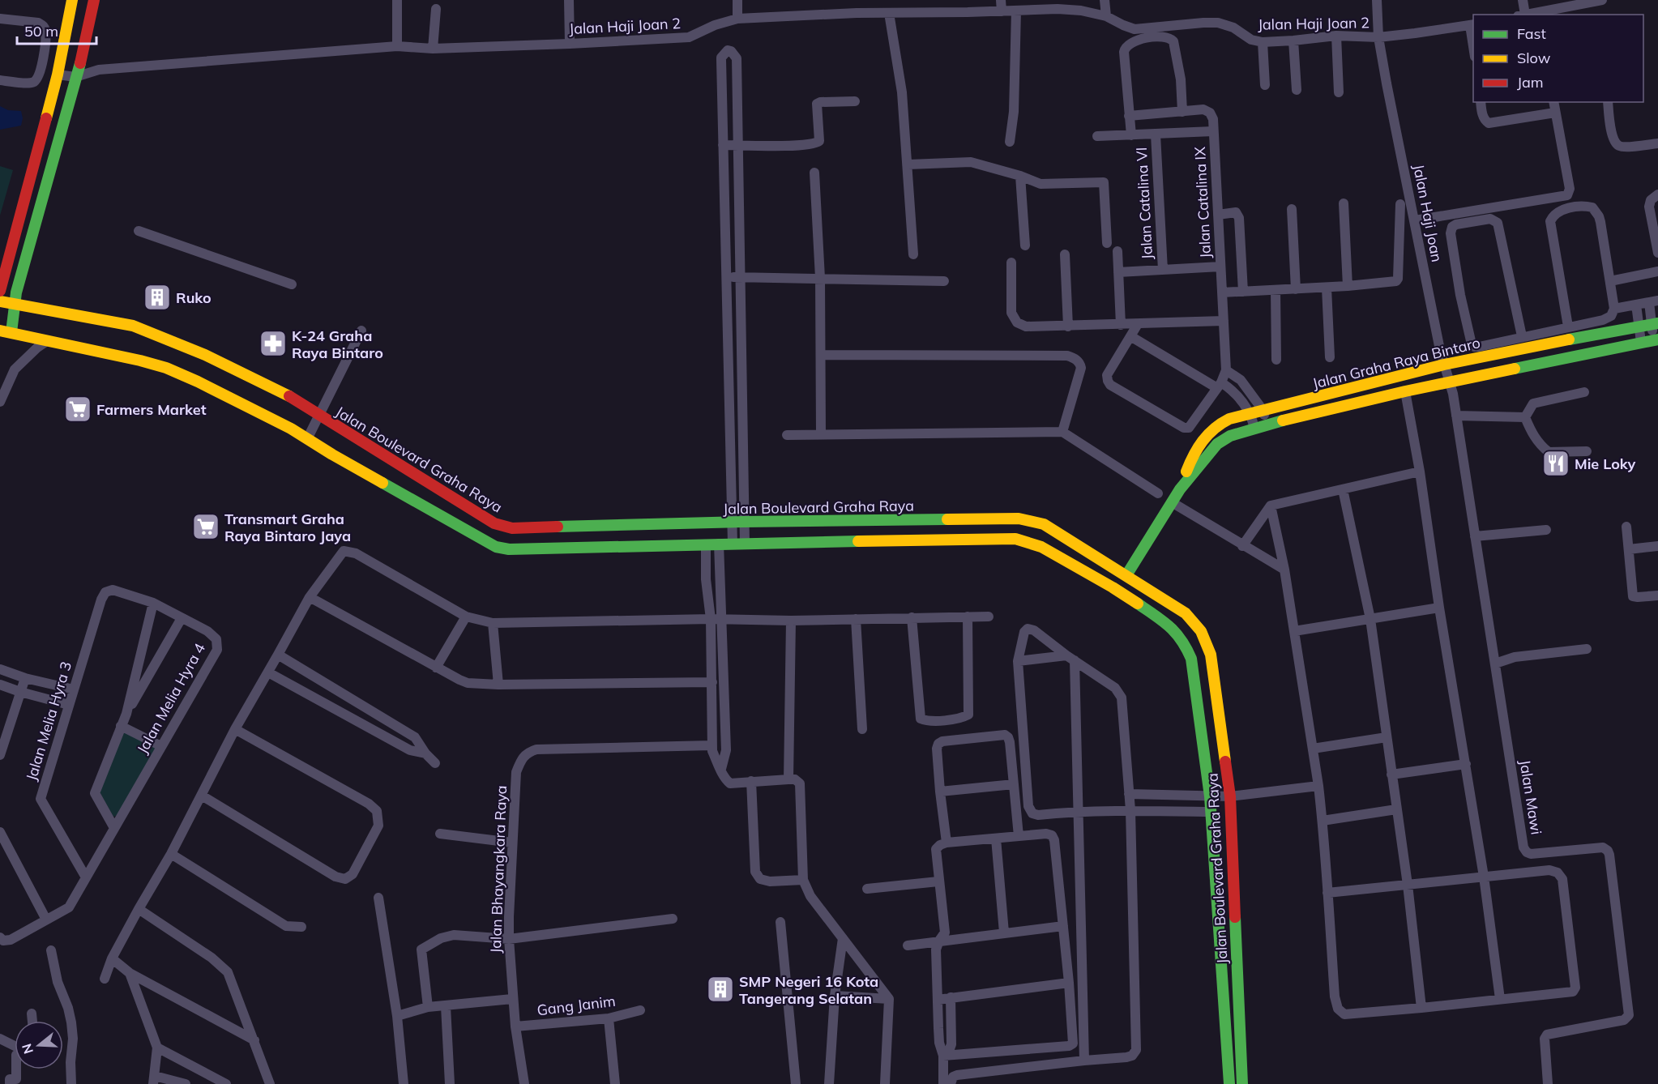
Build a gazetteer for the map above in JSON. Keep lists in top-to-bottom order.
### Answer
{
  "streets": {
    "main road": ["Jalan Graha Raya Bintaro", "Jalan Boulevard Graha Raya"],
    "street": [
      "Jalan Haji Joan 2",
      "Jalan Catalina IX",
      "Jalan Catalina VI",
      "Jalan Haji Joan",
      "Jalan Melia Hyra 4",
      "Jalan Melia Hyra 3",
      "Jalan Mawi",
      "Jalan Bhayangkara Raya",
      "Gang Janim"
    ]
  },
  "crossings": [
    ["Jalan Haji Joan 2", "Jalan Haji Joan"],
    ["Jalan Haji Joan", "Jalan Graha Raya Bintaro"],
    ["Jalan Haji Joan", "Jalan Mawi"],
    ["Jalan Graha Raya Bintaro", "Jalan Boulevard Graha Raya"],
    ["Jalan Melia Hyra 4", "Jalan Melia Hyra 3"],
    ["Jalan Bhayangkara Raya", "Gang Janim"]
  ],
  "places": {
    "building": ["Ruko", "SMP Negeri 16 Kota Tangerang Selatan"],
    "pharmacy": ["K-24 Graha Raya Bintaro"],
    "supermarket": ["Farmers Market", "Transmart Graha Raya Bintaro Jaya"],
    "restaurant": ["Mie Loky"]
  },
  "legend": ["Fast", "Slow", "Jam"],
  "scale_bar": "50 m",
  "north": "left"
}
